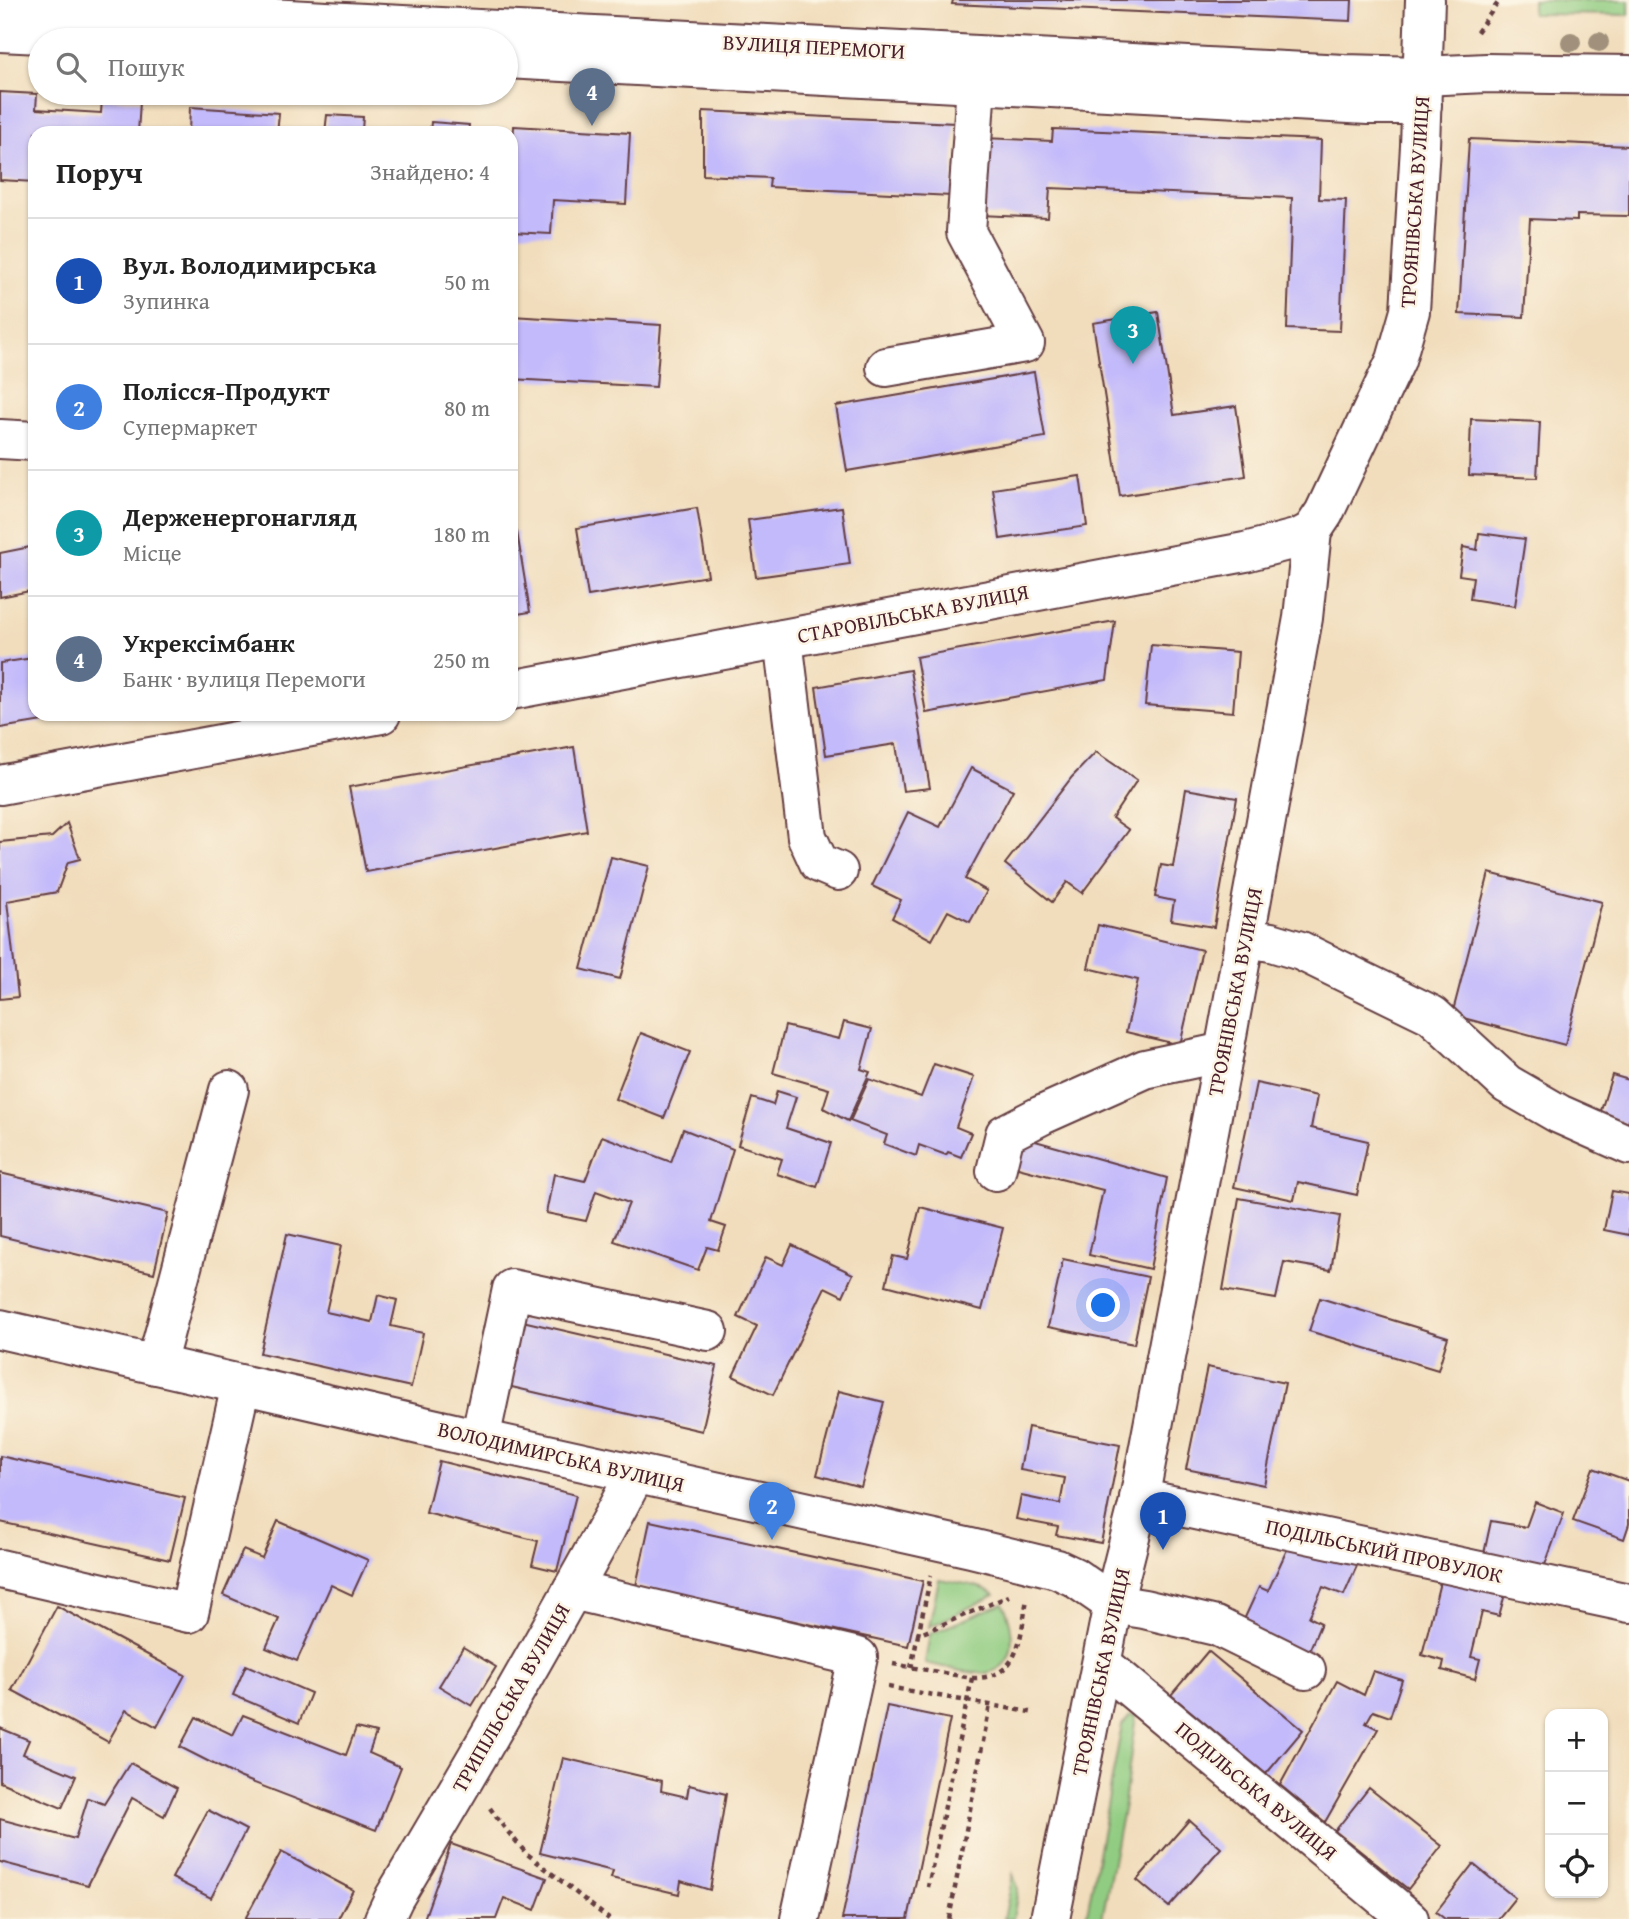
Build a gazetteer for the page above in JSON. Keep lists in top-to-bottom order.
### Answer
{
  "streets": {
    "street": [
      "ВУЛИЦЯ ПЕРЕМОГИ",
      "ТРОЯНІВСЬКА ВУЛИЦЯ",
      "СТАРОВІЛЬСЬКА ВУЛИЦЯ",
      "ВОЛОДИМИРСЬКА ВУЛИЦЯ",
      "ПОДІЛЬСЬКИЙ ПРОВУЛОК",
      "ТРИПІЛЬСЬКА ВУЛИЦЯ",
      "ПОДІЛЬСЬКА ВУЛИЦЯ"
    ]
  },
  "crossings": [
    ["ВУЛИЦЯ ПЕРЕМОГИ", "ТРОЯНІВСЬКА ВУЛИЦЯ"],
    ["ТРОЯНІВСЬКА ВУЛИЦЯ", "СТАРОВІЛЬСЬКА ВУЛИЦЯ"],
    ["ТРОЯНІВСЬКА ВУЛИЦЯ", "ВОЛОДИМИРСЬКА ВУЛИЦЯ"],
    ["ТРОЯНІВСЬКА ВУЛИЦЯ", "ПОДІЛЬСЬКИЙ ПРОВУЛОК"],
    ["ТРОЯНІВСЬКА ВУЛИЦЯ", "ПОДІЛЬСЬКА ВУЛИЦЯ"],
    ["ВОЛОДИМИРСЬКА ВУЛИЦЯ", "ТРИПІЛЬСЬКА ВУЛИЦЯ"]
  ],
  "page": {
    "search": "Пошук",
    "pins": [
      "4",
      "3",
      "2",
      "1"
    ],
    "heading": ["Поруч", "Знайдено: 4"],
    "list": [
      {
        "mark": "1",
        "name": "Вул. Володимирська",
        "note": "Зупинка",
        "value": "50 m"
      },
      {
        "mark": "2",
        "name": "Полісся-Продукт",
        "note": "Супермаркет",
        "value": "80 m"
      },
      {
        "mark": "3",
        "name": "Держенергонагляд",
        "note": "Місце",
        "value": "180 m"
      },
      {
        "mark": "4",
        "name": "Укрексімбанк",
        "note": "Банк · вулиця Перемоги",
        "value": "250 m"
      }
    ],
    "map_buttons": ["+", "−"]
  }
}
